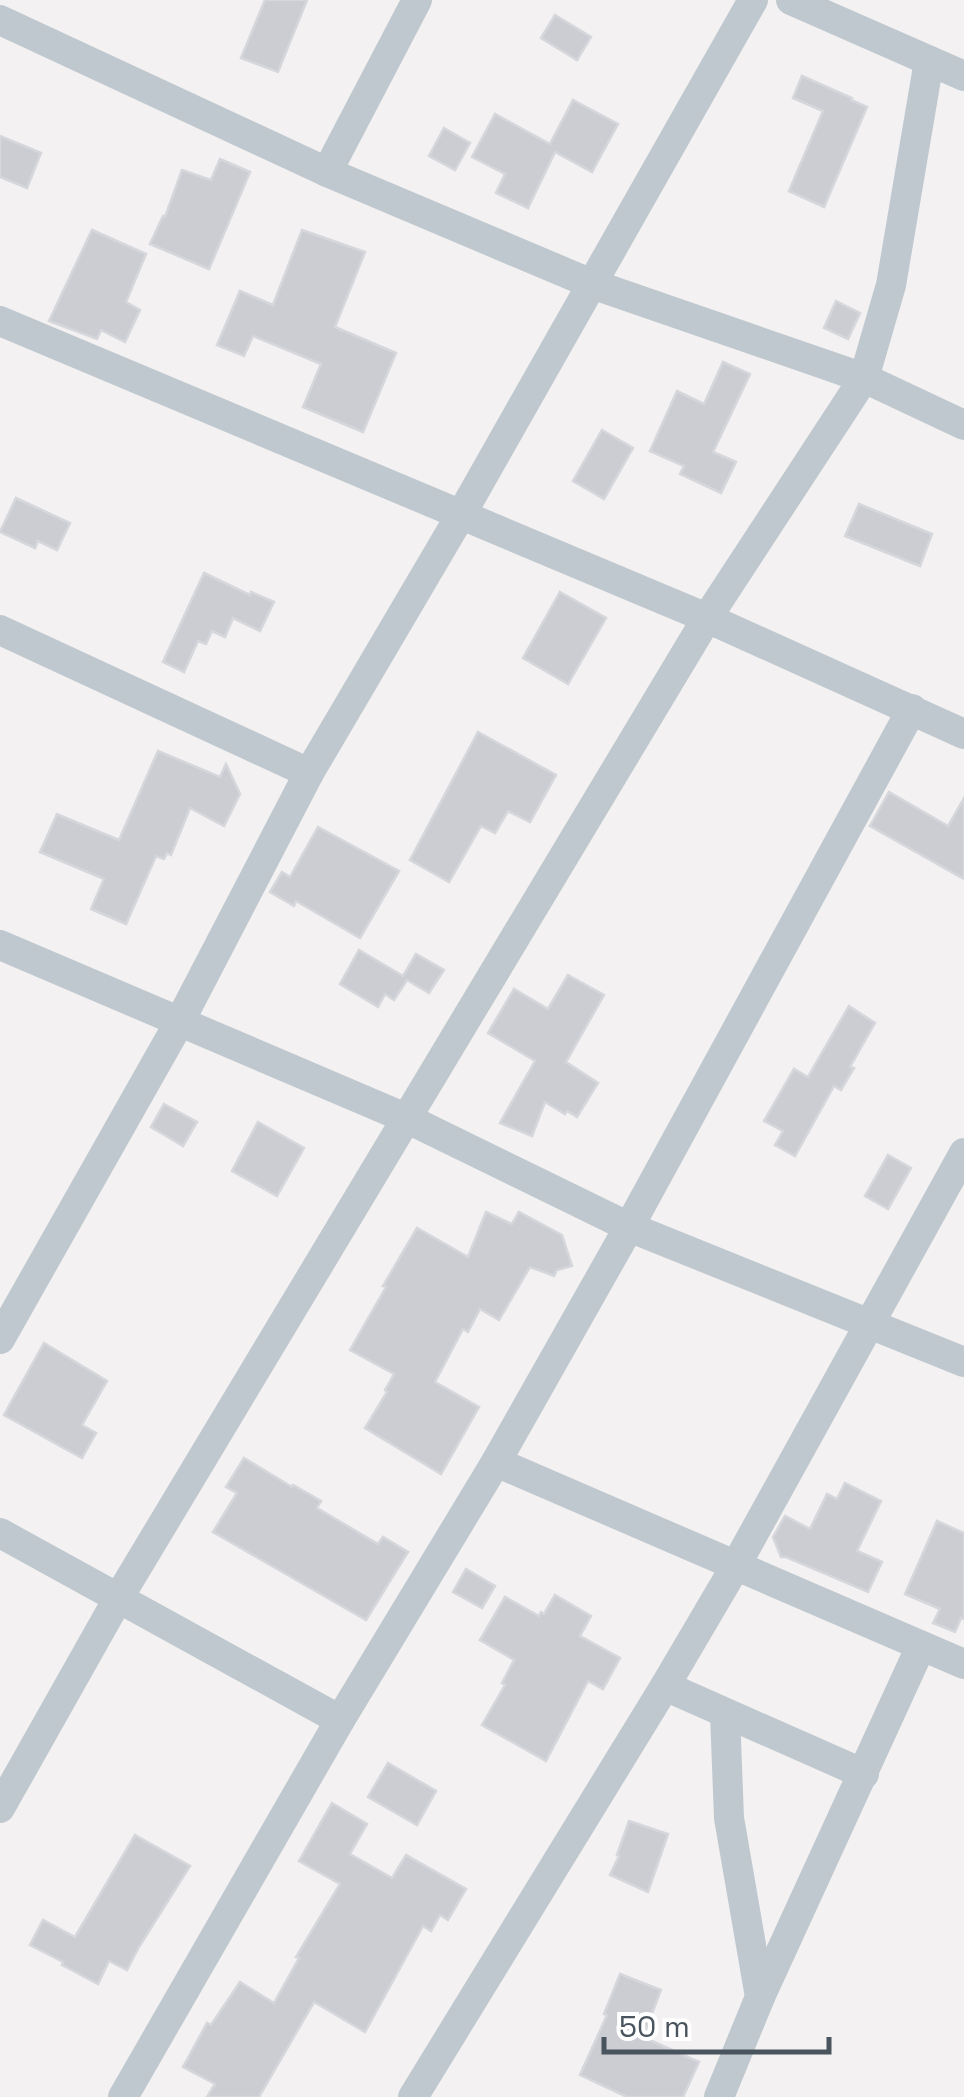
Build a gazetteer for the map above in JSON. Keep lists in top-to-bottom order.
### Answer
{
  "scale_bar": "50 m"
}
